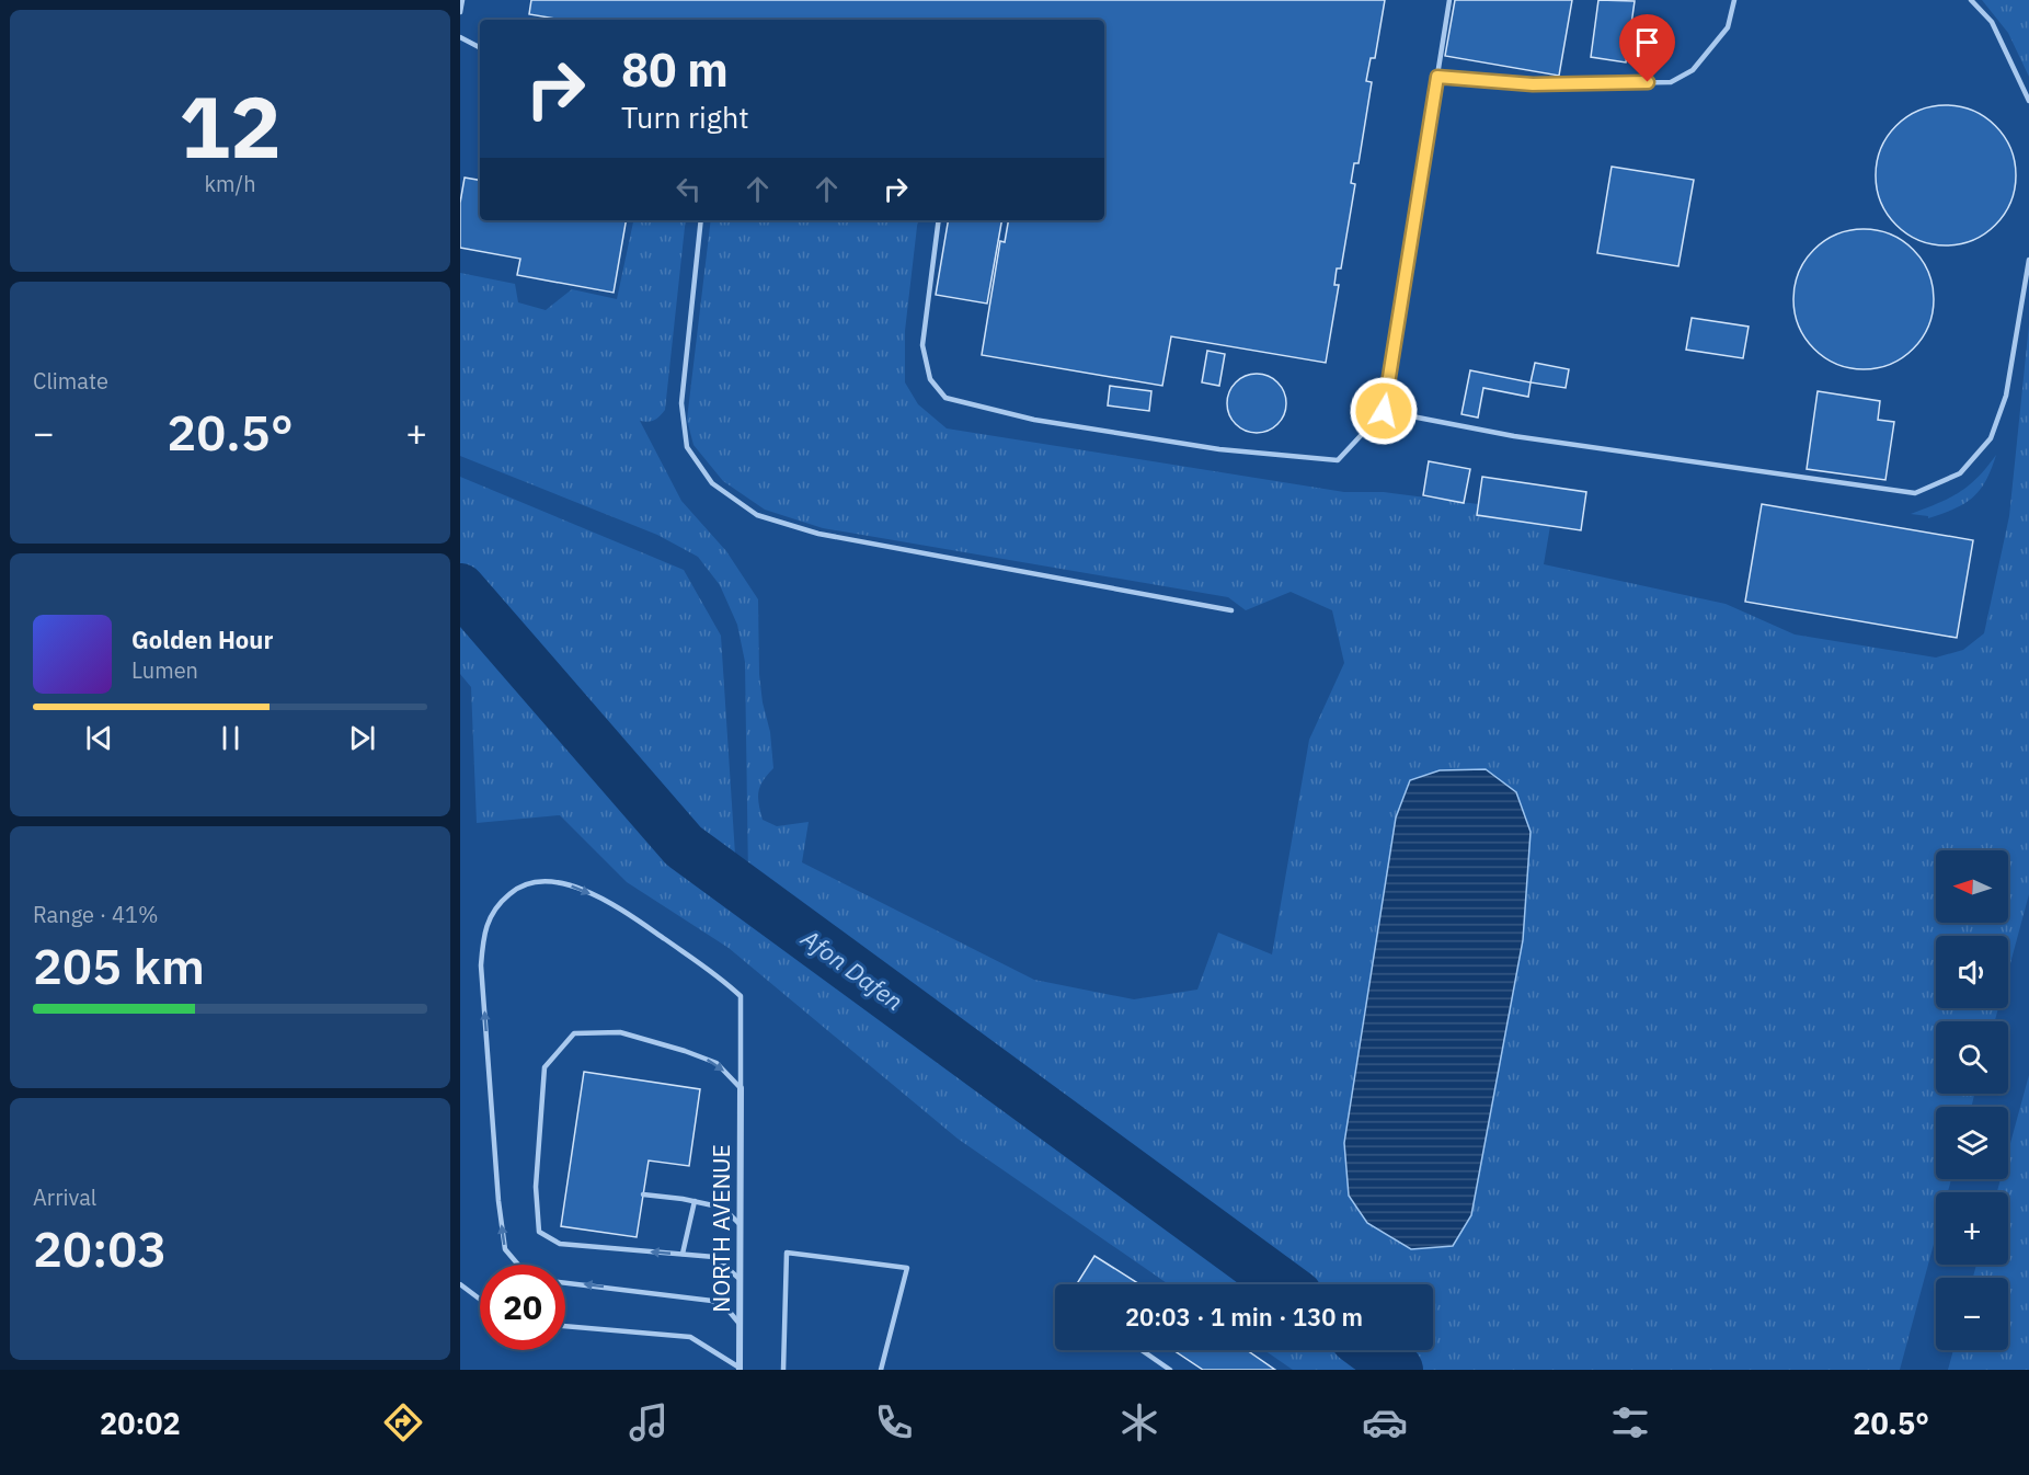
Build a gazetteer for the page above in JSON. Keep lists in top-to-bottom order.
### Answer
{
  "streets": {
    "street": ["NORTH AVENUE"]
  },
  "water": ["Afon Dafen"],
  "north": "left",
  "page": {
    "tile": [
      ["12", "km/h"],
      "Climate",
      ["Range · 41%", "205 km"],
      ["Arrival", "20:03"]
    ],
    "turn": ["80 m", "Turn right"],
    "heat": ["−", "20.5°", "+"],
    "song": ["Golden Hour", "Lumen"],
    "map_buttons": ["+", "−"],
    "limit": "20",
    "trip": "20:03 · 1 min · 130 m",
    "tabs": ["20:02", "20.5°"]
  }
}
